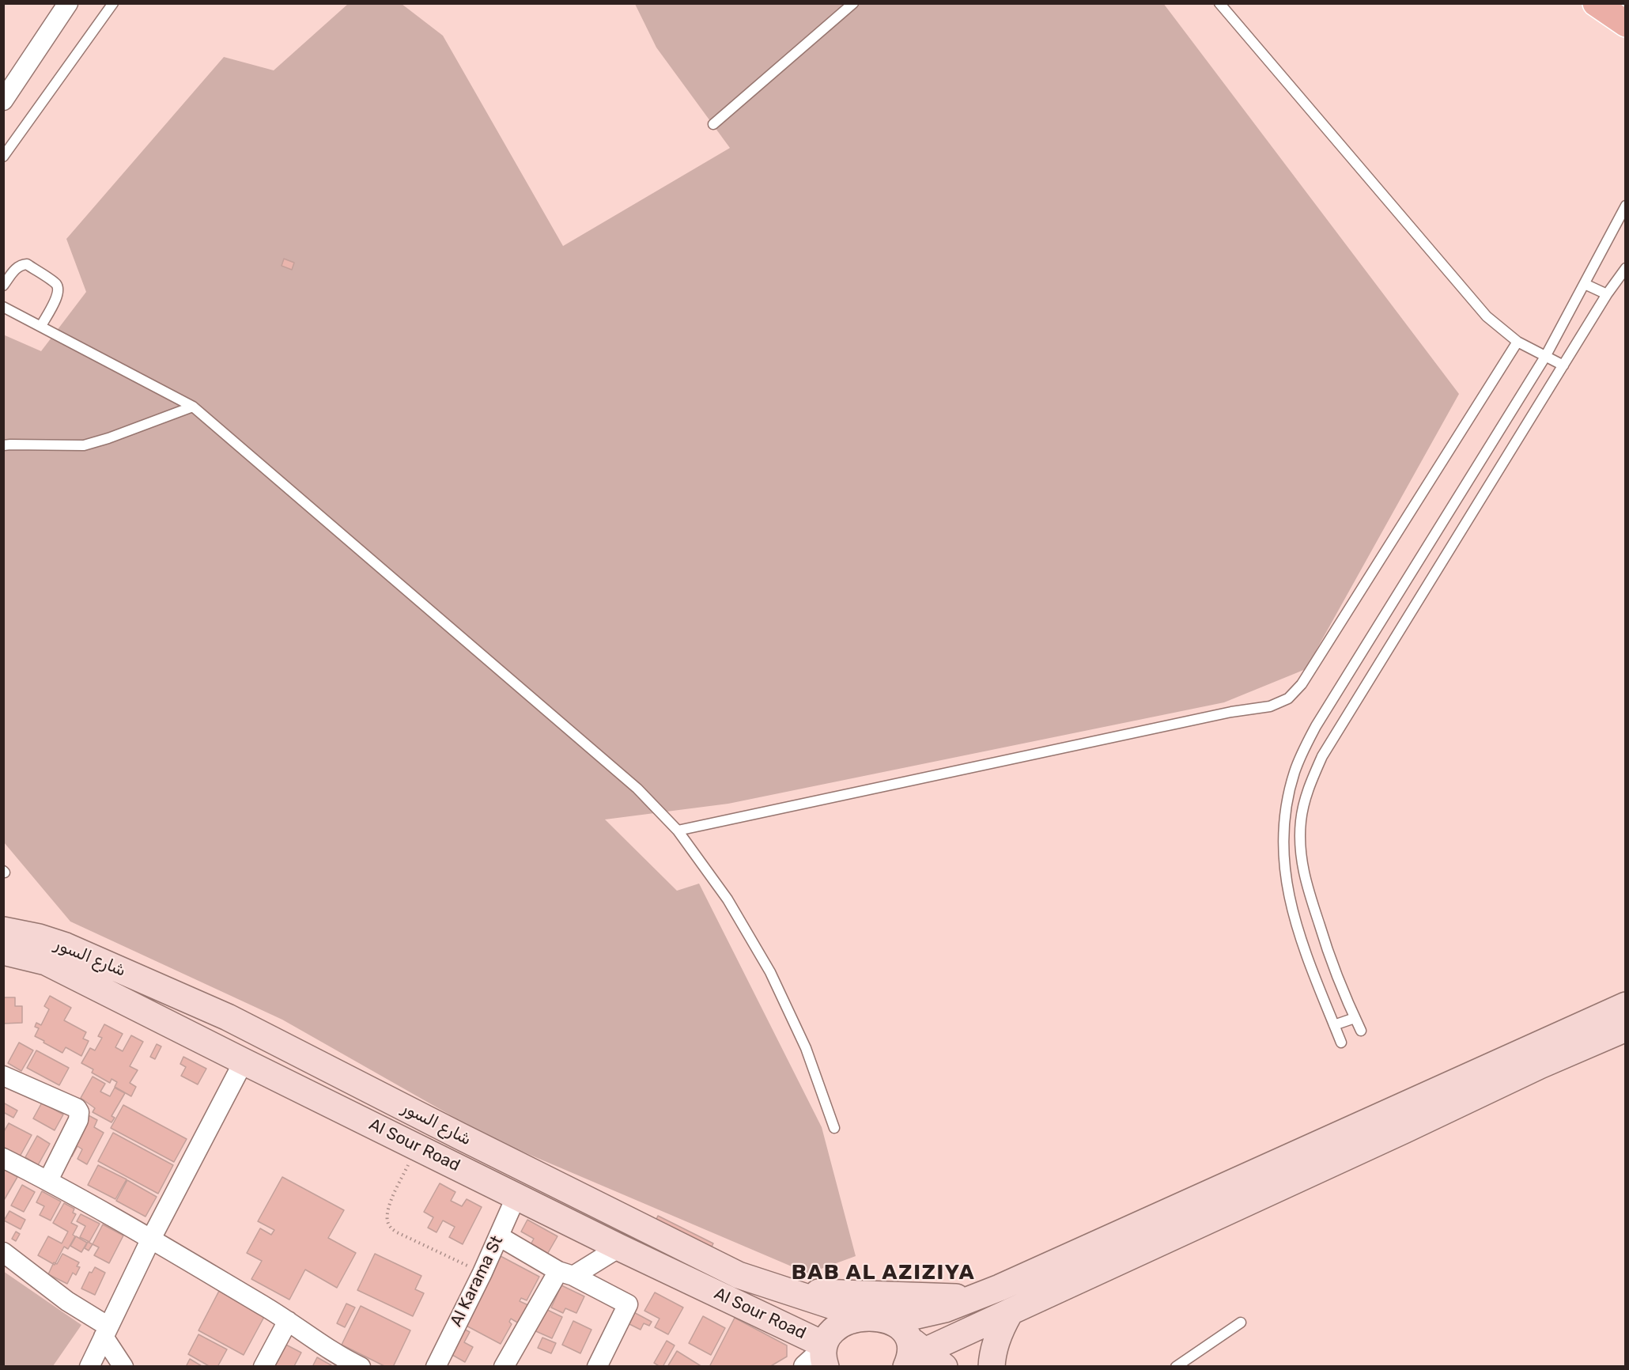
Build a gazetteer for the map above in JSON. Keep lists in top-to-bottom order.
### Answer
{
  "streets": {
    "main road": ["شارع السور", "Al Sour Road"],
    "street": ["Al Karama St"]
  },
  "crossings": [
    ["Al Sour Road", "Al Karama St"]
  ],
  "districts": ["BAB AL AZIZIYA"]
}
